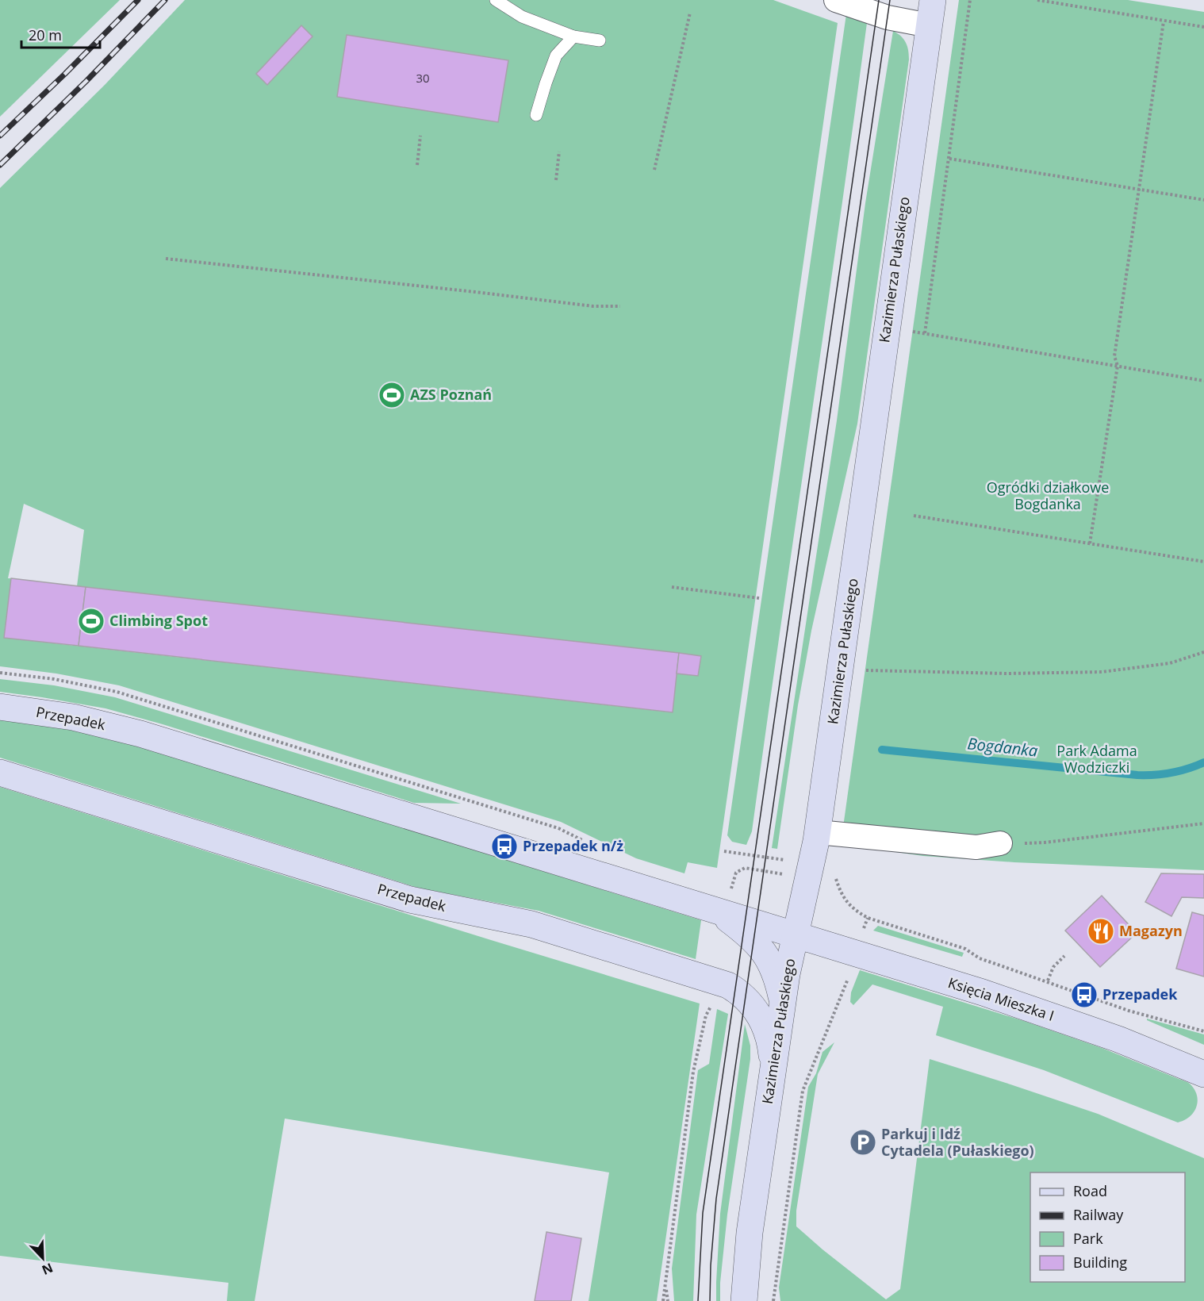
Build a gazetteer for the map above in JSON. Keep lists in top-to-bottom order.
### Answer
{
  "streets": {
    "street": ["Kazimierza Pułaskiego", "Przepadek", "Księcia Mieszka I"]
  },
  "crossings": [
    ["Kazimierza Pułaskiego", "Przepadek"],
    ["Kazimierza Pułaskiego", "Księcia Mieszka I"],
    ["Przepadek", "Księcia Mieszka I"]
  ],
  "water": ["Bogdanka"],
  "parks": ["Ogródki działkowe Bogdanka", "Park Adama Wodziczki"],
  "places": {
    "sports": ["AZS Poznań", "Climbing Spot"],
    "bus stop": ["Przepadek n/ż", "Przepadek"],
    "restaurant": ["Magazyn"],
    "parking": ["Parkuj i Idź Cytadela (Pułaskiego)"]
  },
  "house_numbers": ["30"],
  "legend": [
    "Road",
    "Railway",
    "Park",
    "Building"
  ],
  "scale_bar": "20 m",
  "north": "bottom right"
}
